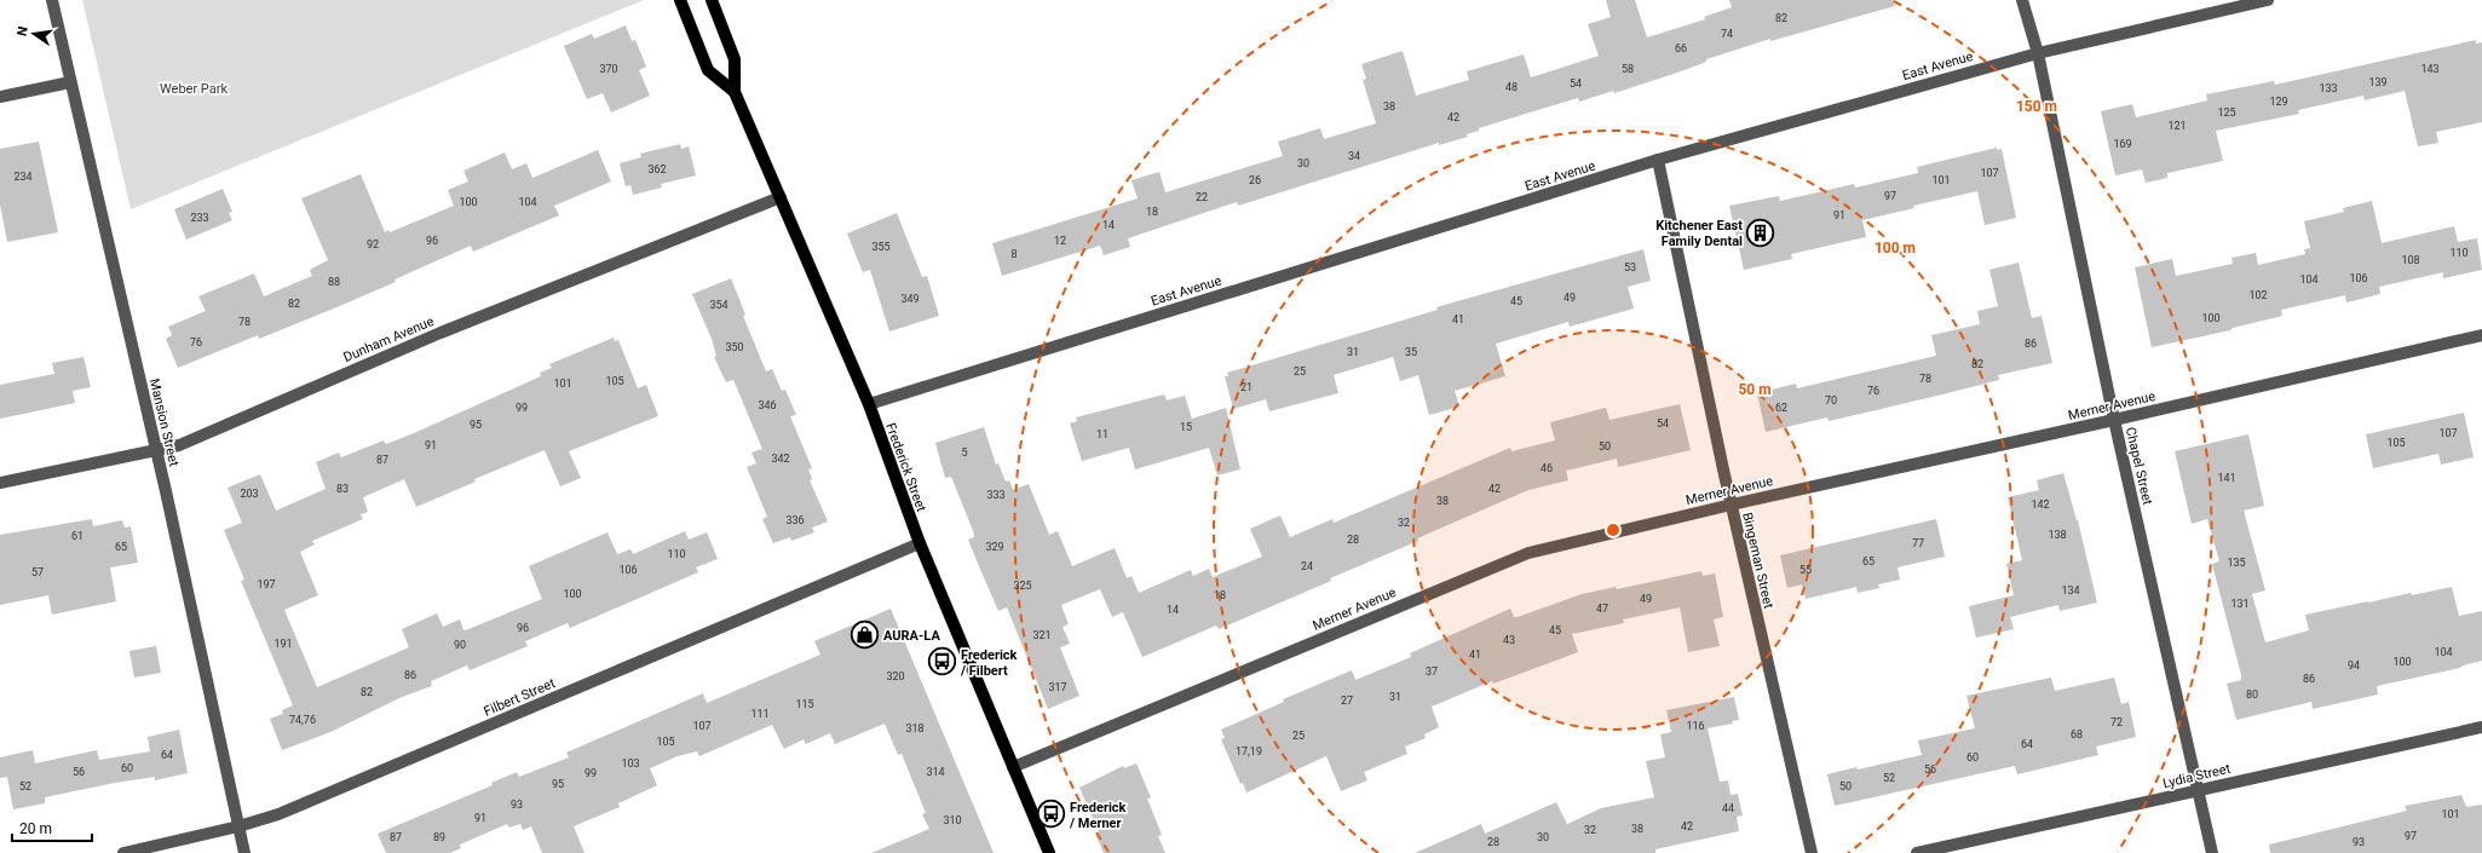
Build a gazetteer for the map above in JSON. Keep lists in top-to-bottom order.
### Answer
{
  "streets": {
    "main road": ["Frederick Street"],
    "street": [
      "East Avenue",
      "Dunham Avenue",
      "Merner Avenue",
      "Mansion Street",
      "Chapel Street",
      "Bingeman Street",
      "Filbert Street",
      "Lydia Street"
    ]
  },
  "crossings": [
    ["East Avenue", "Chapel Street"],
    ["East Avenue", "Frederick Street"],
    ["East Avenue", "Bingeman Street"],
    ["Dunham Avenue", "Mansion Street"],
    ["Dunham Avenue", "Frederick Street"],
    ["Merner Avenue", "Chapel Street"],
    ["Merner Avenue", "Frederick Street"],
    ["Merner Avenue", "Bingeman Street"],
    ["Mansion Street", "Filbert Street"],
    ["Chapel Street", "Lydia Street"],
    ["Frederick Street", "Filbert Street"]
  ],
  "parks": ["Weber Park"],
  "places": {
    "building": ["Kitchener East Family Dental"],
    "shop": ["AURA-LA"],
    "bus stop": ["Frederick / Filbert", "Frederick / Merner"]
  },
  "house_numbers": [
    "82",
    "74",
    "66",
    "370",
    "58",
    "143",
    "139",
    "54",
    "48",
    "133",
    "129",
    "38",
    "125",
    "42",
    "121",
    "169",
    "34",
    "30",
    "362",
    "107",
    "234",
    "26",
    "101",
    "97",
    "22",
    "100",
    "104",
    "18",
    "91",
    "233",
    "14",
    "96",
    "12",
    "92",
    "355",
    "110",
    "8",
    "108",
    "53",
    "106",
    "104",
    "88",
    "102",
    "49",
    "349",
    "45",
    "82",
    "354",
    "100",
    "41",
    "78",
    "76",
    "86",
    "350",
    "31",
    "35",
    "82",
    "25",
    "78",
    "105",
    "101",
    "21",
    "76",
    "70",
    "346",
    "99",
    "62",
    "54",
    "95",
    "15",
    "107",
    "11",
    "105",
    "91",
    "50",
    "5",
    "342",
    "87",
    "46",
    "141",
    "83",
    "42",
    "203",
    "333",
    "38",
    "142",
    "336",
    "32",
    "138",
    "61",
    "28",
    "77",
    "65",
    "329",
    "110",
    "65",
    "135",
    "24",
    "106",
    "55",
    "57",
    "197",
    "325",
    "134",
    "100",
    "18",
    "49",
    "131",
    "47",
    "14",
    "96",
    "45",
    "321",
    "43",
    "191",
    "90",
    "104",
    "41",
    "100",
    "94",
    "37",
    "86",
    "320",
    "86",
    "317",
    "82",
    "80",
    "31",
    "27",
    "115",
    "111",
    "74,76",
    "72",
    "107",
    "116",
    "318",
    "68",
    "25",
    "105",
    "64",
    "17,19",
    "64",
    "60",
    "103",
    "60",
    "56",
    "56",
    "314",
    "99",
    "52",
    "95",
    "52",
    "50",
    "93",
    "44",
    "101",
    "91",
    "310",
    "42",
    "38",
    "32",
    "97",
    "87",
    "89",
    "30",
    "28",
    "93"
  ],
  "scale_bar": "20 m",
  "north": "left",
  "rings": ["150 m", "100 m", "50 m"]
}
